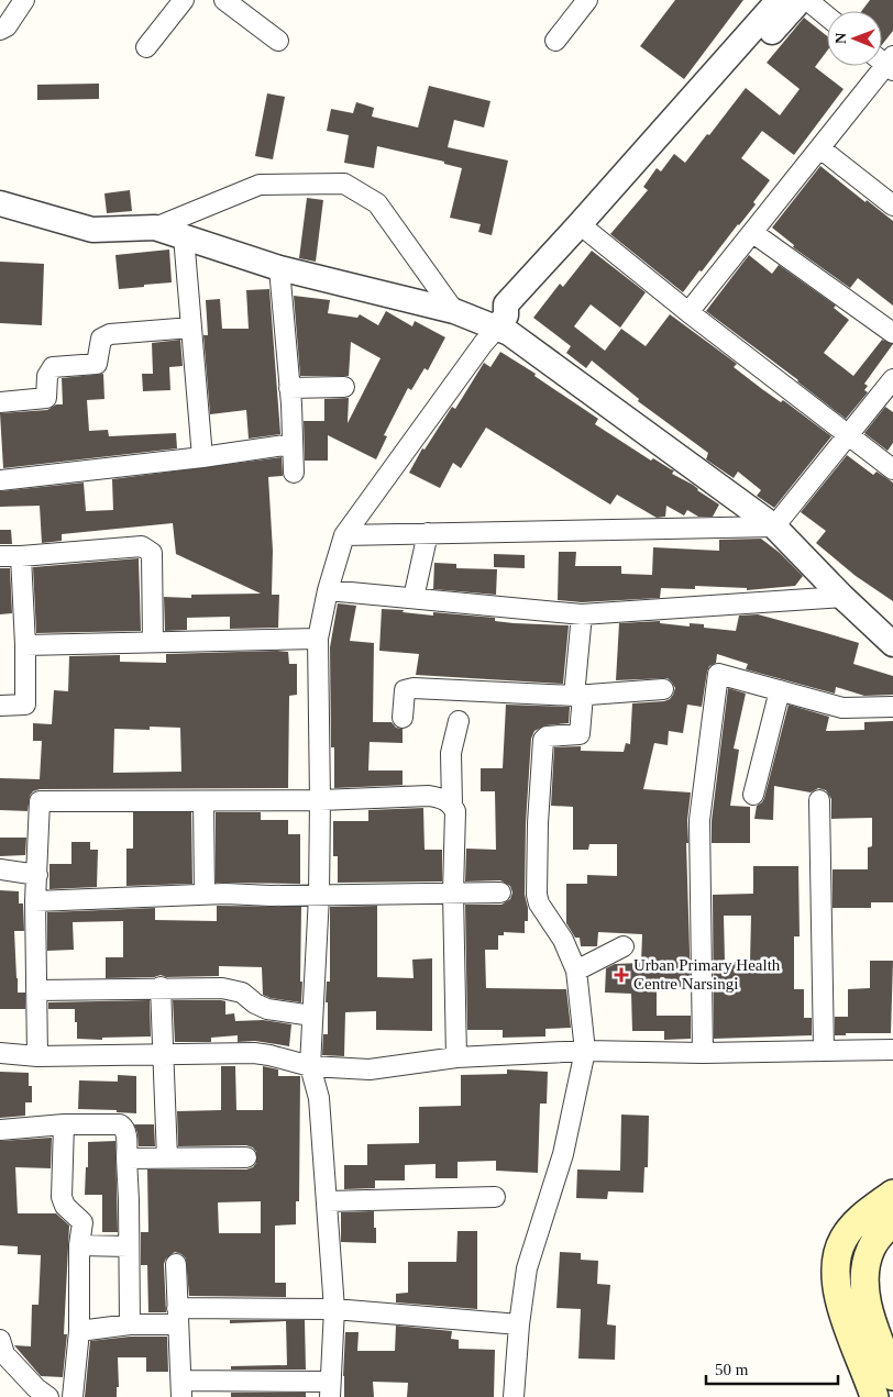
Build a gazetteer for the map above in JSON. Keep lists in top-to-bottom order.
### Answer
{
  "places": {
    "health": ["Urban Primary Health Centre Narsingi"]
  },
  "scale_bar": "50 m",
  "north": "left"
}
